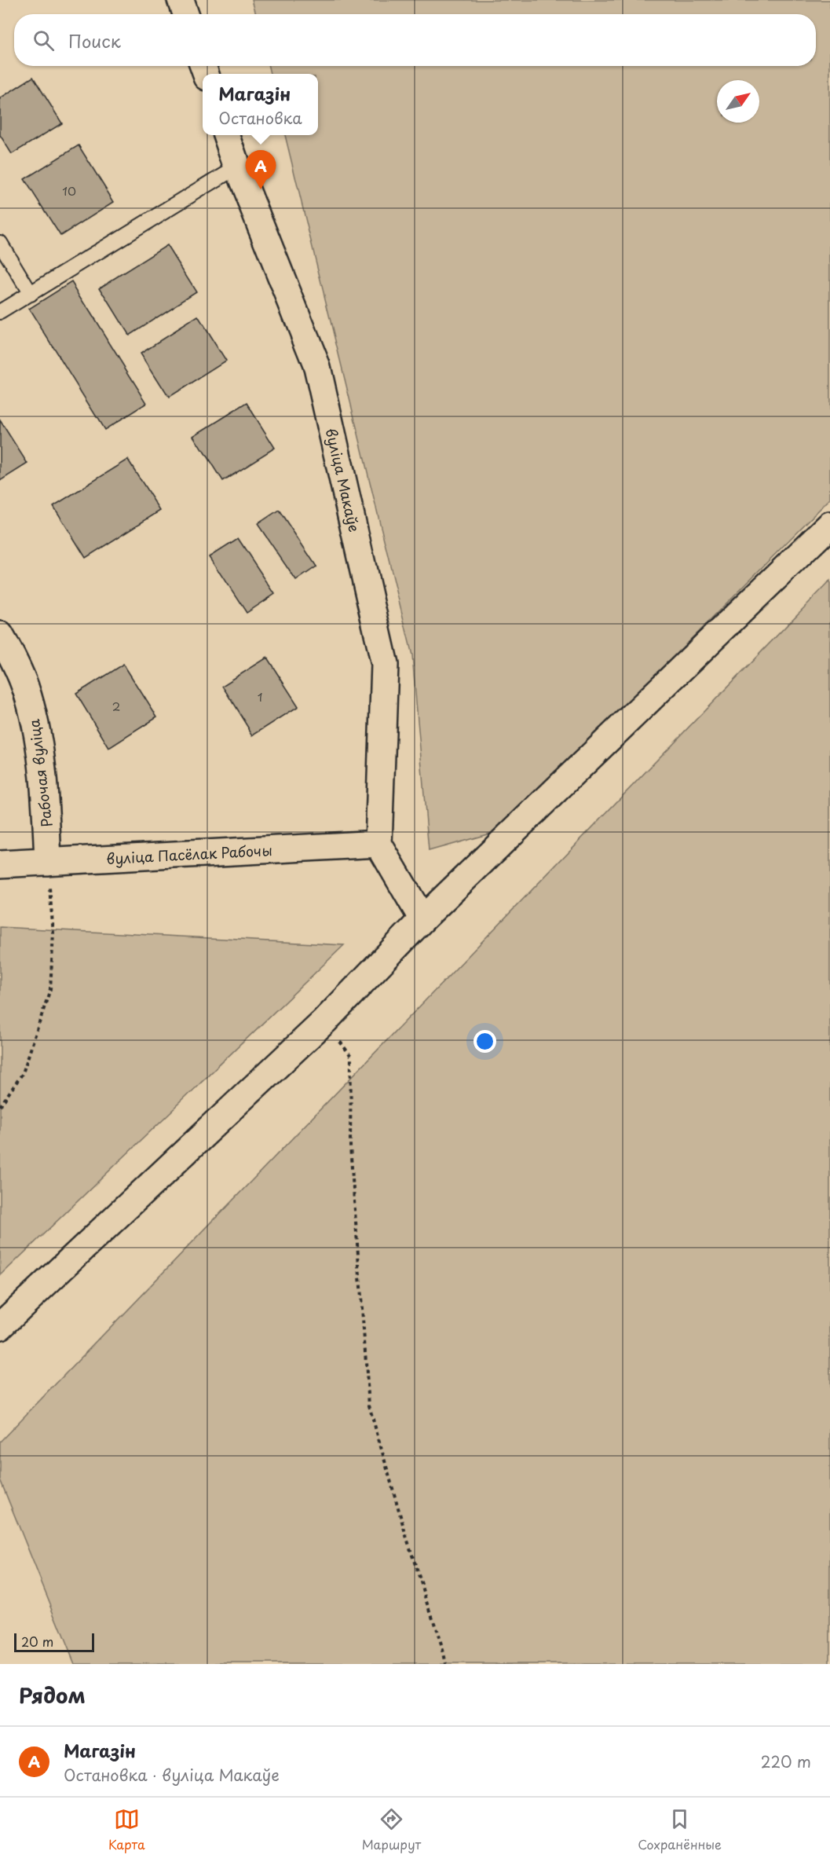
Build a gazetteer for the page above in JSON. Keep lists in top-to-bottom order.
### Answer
{
  "streets": {
    "street": ["вуліца Макаўе", "Рабочая вуліца", "вуліца Пасёлак Рабочы"]
  },
  "crossings": [
    ["вуліца Макаўе", "вуліца Пасёлак Рабочы"],
    ["Рабочая вуліца", "вуліца Пасёлак Рабочы"]
  ],
  "house_numbers": ["10", "1", "2"],
  "scale_bar": "20 m",
  "north": "top right",
  "page": {
    "search": "Поиск",
    "popup": ["Магазін", "Остановка"],
    "pins": "A",
    "scale": "20 m",
    "heading": "Рядом",
    "list": [
      {
        "mark": "A",
        "name": "Магазін",
        "note": "Остановка · вуліца Макаўе",
        "value": "220 m"
      }
    ],
    "nav": ["Карта", "Маршрут", "Сохранённые"]
  }
}
